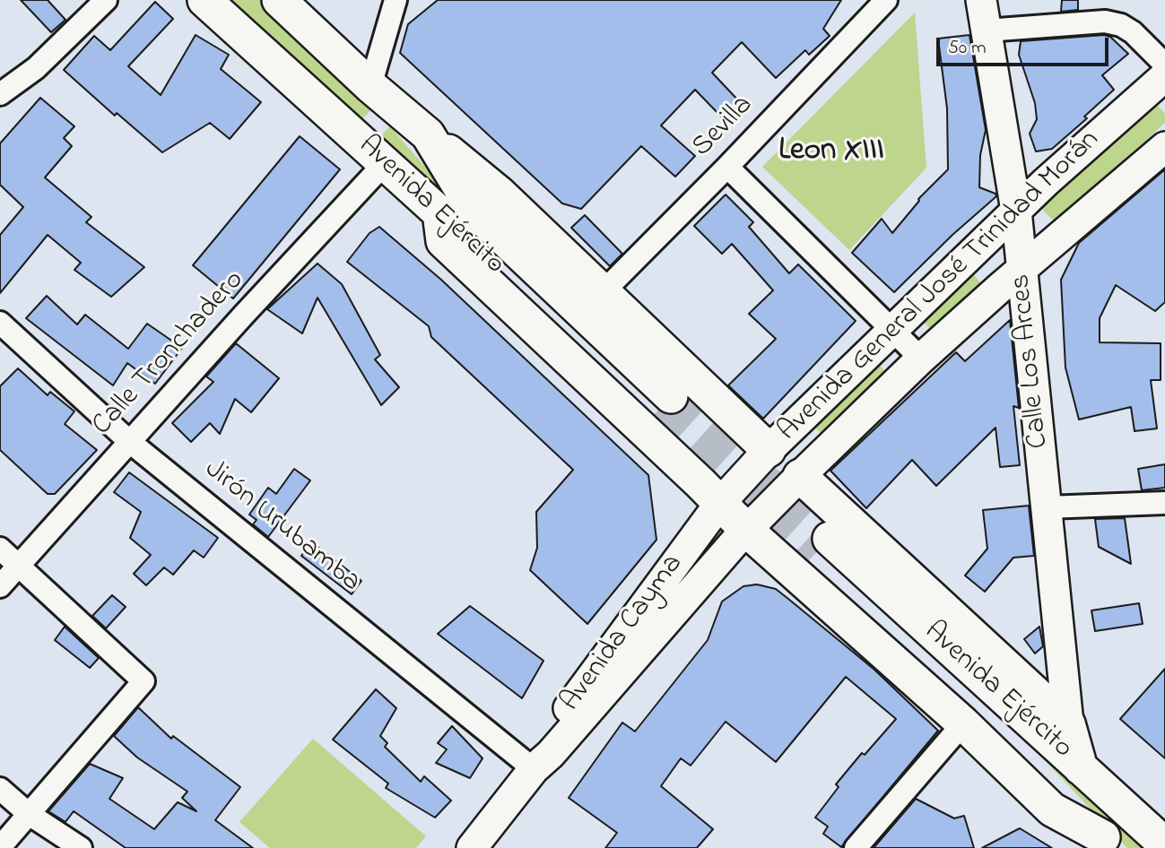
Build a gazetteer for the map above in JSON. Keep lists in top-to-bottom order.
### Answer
{
  "streets": {
    "main road": [
      "Avenida Ejército",
      "Avenida General José Trinidad Morán",
      "Calle Los Arces",
      "Avenida Cayma"
    ],
    "street": ["Sevilla", "Calle Tronchadero", "Jirón Urubamba"]
  },
  "crossings": [
    ["Avenida Ejército", "Calle Tronchadero"],
    ["Avenida General José Trinidad Morán", "Calle Los Arces"],
    ["Avenida General José Trinidad Morán", "Avenida Cayma"],
    ["Calle Tronchadero", "Jirón Urubamba"],
    ["Jirón Urubamba", "Avenida Cayma"]
  ],
  "districts": ["Leon XIII"],
  "scale_bar": "50 m"
}
